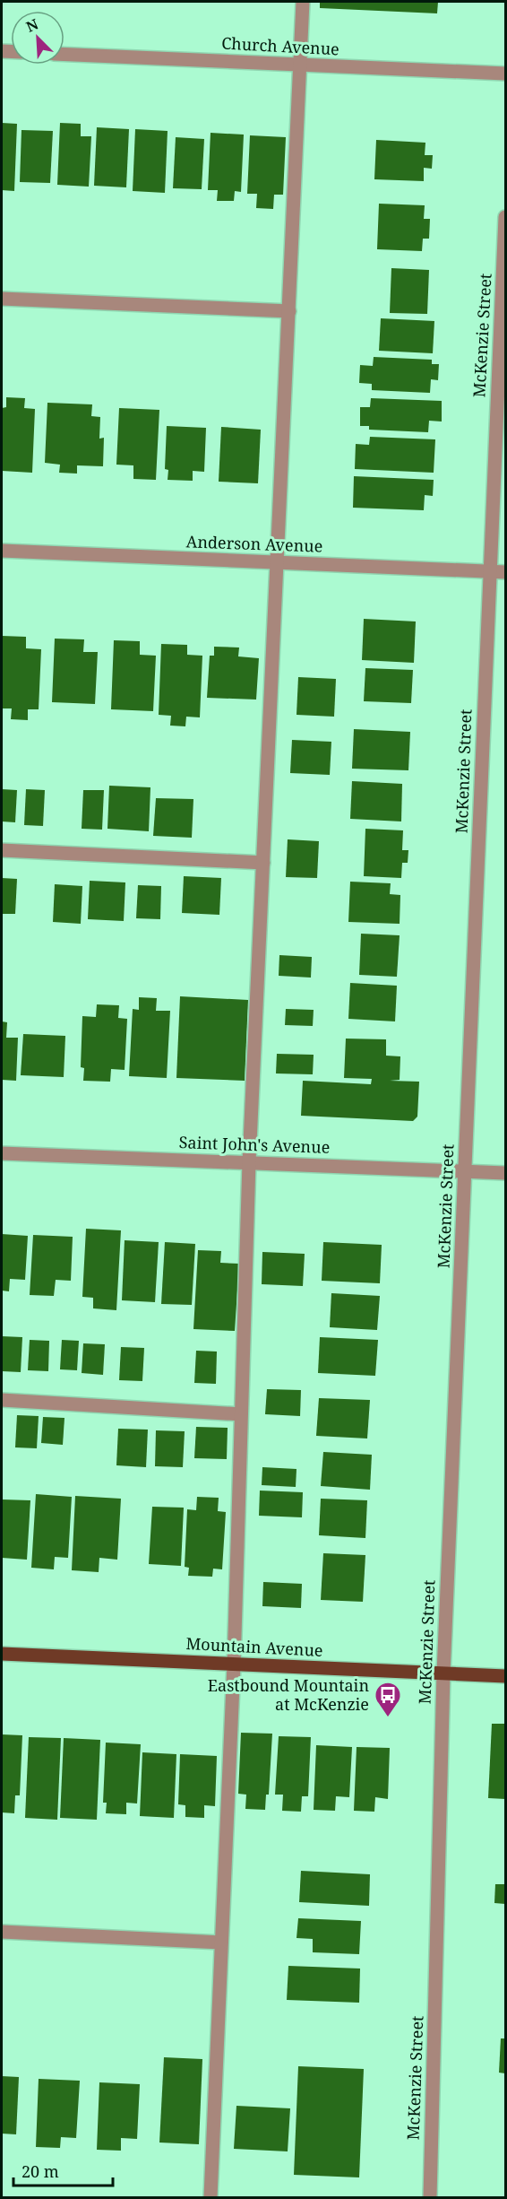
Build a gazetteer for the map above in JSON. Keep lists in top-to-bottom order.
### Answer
{
  "streets": {
    "main road": ["Mountain Avenue"],
    "street": [
      "Church Avenue",
      "McKenzie Street",
      "Anderson Avenue",
      "Saint John's Avenue"
    ]
  },
  "crossings": [
    ["McKenzie Street", "Anderson Avenue"],
    ["McKenzie Street", "Saint John's Avenue"],
    ["McKenzie Street", "Mountain Avenue"]
  ],
  "places": {
    "bus stop": ["Eastbound Mountain at McKenzie"]
  },
  "scale_bar": "20 m",
  "north": "top left"
}
